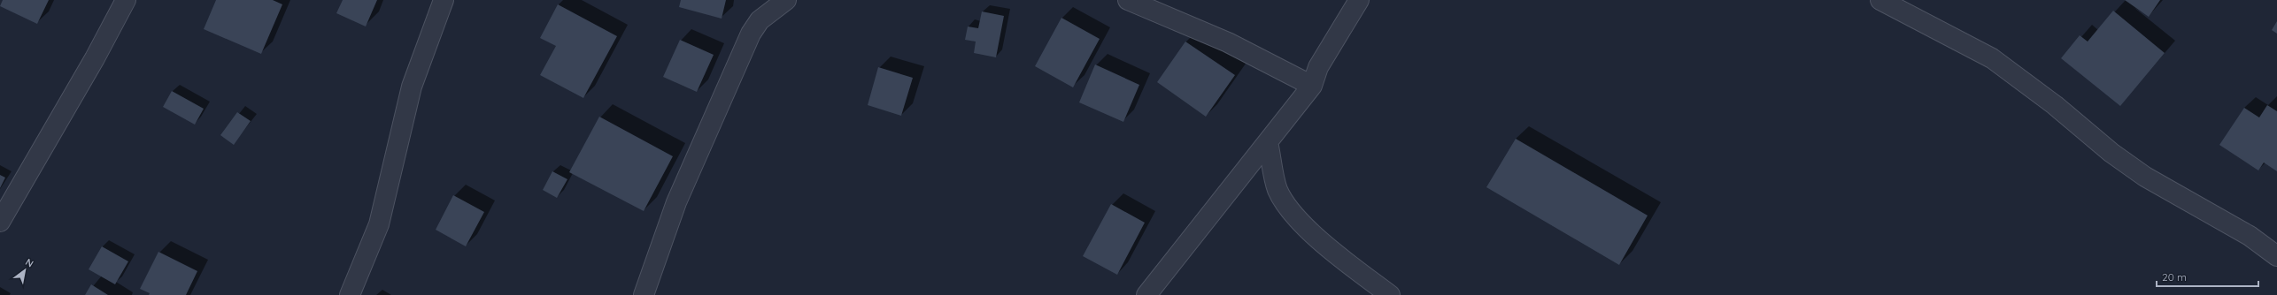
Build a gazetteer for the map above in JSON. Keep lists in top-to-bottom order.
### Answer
{
  "scale_bar": "20 m",
  "north": "top right"
}
